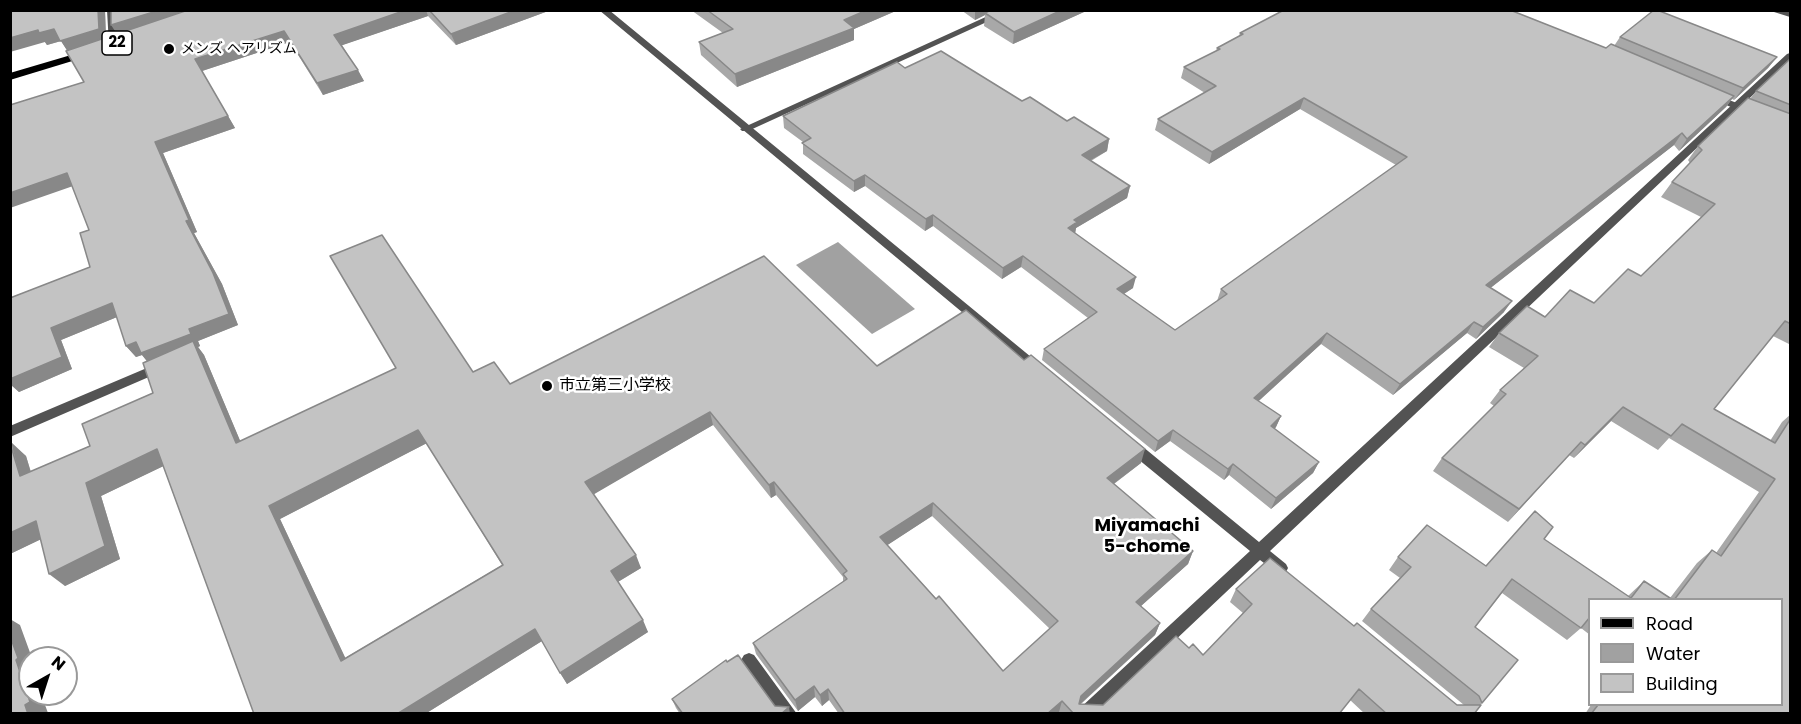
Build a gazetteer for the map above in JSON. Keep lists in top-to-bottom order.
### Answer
{
  "streets": {
    "main road": ["22"]
  },
  "districts": ["Miyamachi 5-chome"],
  "places": ["メンズ ヘアリズム", "市立第三小学校"],
  "legend": ["Road", "Water", "Building"],
  "north": "top right"
}
